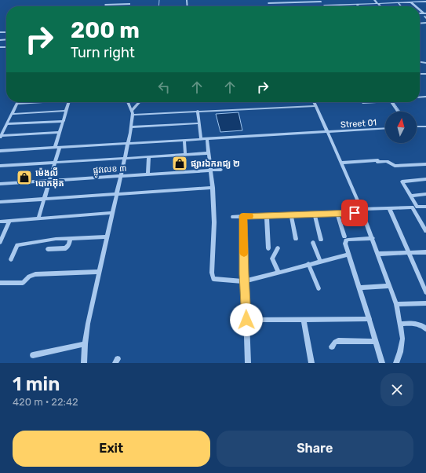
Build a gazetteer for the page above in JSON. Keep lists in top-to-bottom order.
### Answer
{
  "streets": {
    "street": ["Street 01", "ផ្លូវលេខ ៣"]
  },
  "places": {
    "shop": ["ផ្សារឯករាជ្យ ២", "ម៉េងលី បោកអ៊ុត"]
  },
  "north": "top",
  "page": {
    "turn": ["200 m", "Turn right"],
    "heading": ["1 min", "420 m · 22:42"],
    "buttons": ["Exit", "Share"]
  }
}
